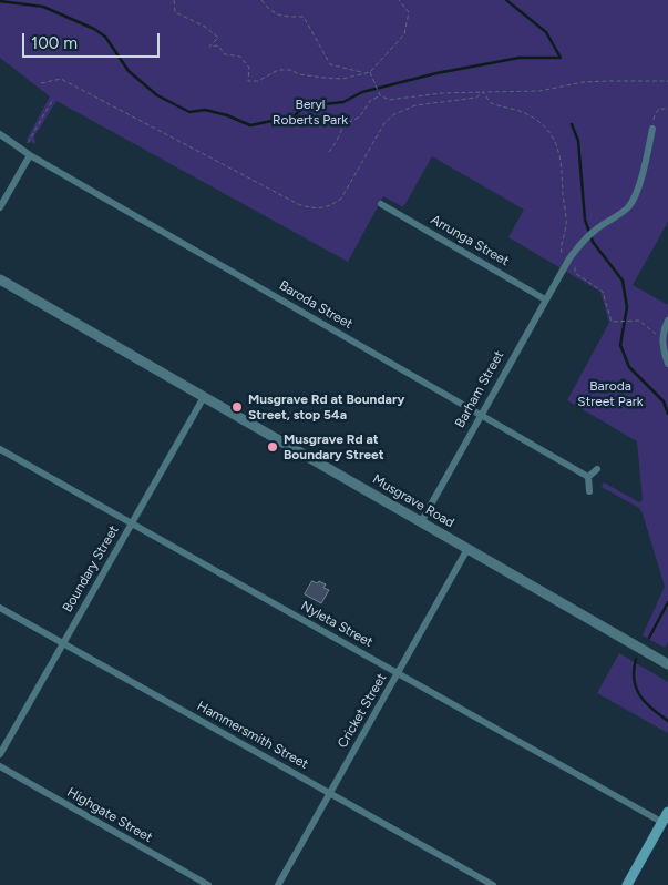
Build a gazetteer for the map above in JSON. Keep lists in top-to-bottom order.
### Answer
{
  "streets": {
    "street": [
      "Arrunga Street",
      "Baroda Street",
      "Barham Street",
      "Musgrave Road",
      "Boundary Street",
      "Nyleta Street",
      "Cricket Street",
      "Hammersmith Street",
      "Highgate Street"
    ]
  },
  "crossings": [
    ["Arrunga Street", "Barham Street"],
    ["Baroda Street", "Barham Street"],
    ["Barham Street", "Musgrave Road"],
    ["Musgrave Road", "Boundary Street"],
    ["Musgrave Road", "Cricket Street"],
    ["Boundary Street", "Nyleta Street"],
    ["Boundary Street", "Hammersmith Street"],
    ["Nyleta Street", "Cricket Street"],
    ["Cricket Street", "Hammersmith Street"]
  ],
  "parks": ["Beryl Roberts Park", "Baroda Street Park"],
  "places": ["Musgrave Rd at Boundary Street, stop 54a", "Musgrave Rd at Boundary Street"],
  "scale_bar": "100 m"
}
